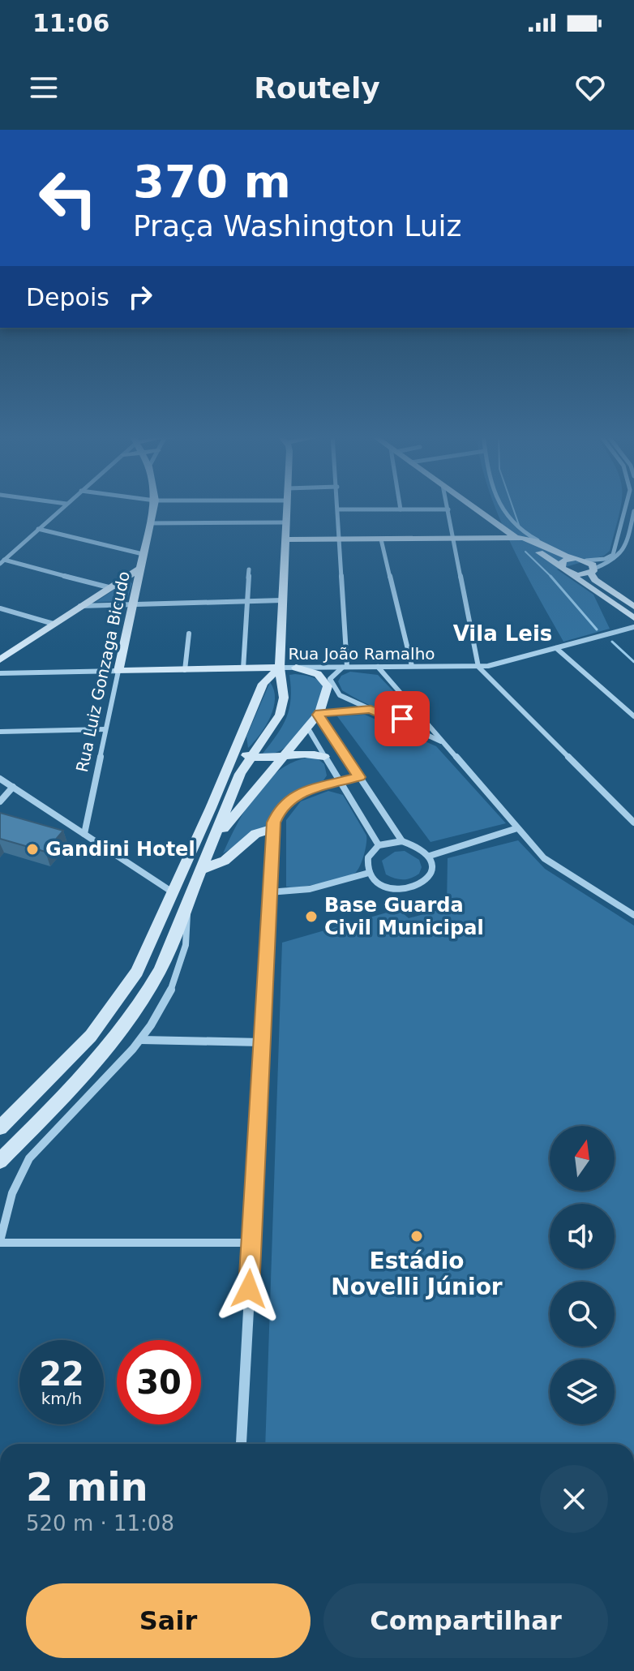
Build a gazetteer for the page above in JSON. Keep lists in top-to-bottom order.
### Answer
{
  "streets": {
    "street": ["Rua João Ramalho", "Rua Luiz Gonzaga Bicudo"]
  },
  "districts": ["Vila Leis"],
  "places": ["Gandini Hotel", "Base Guarda Civil Municipal", "Estádio Novelli Júnior"],
  "north": "top",
  "page": {
    "status": "11:06",
    "header": "Routely",
    "turn": ["370 m", "Praça Washington Luiz"],
    "then": "Depois",
    "speed": "22 km/h",
    "limit": "30",
    "heading": ["2 min", "520 m · 11:08"],
    "buttons": ["Sair", "Compartilhar"]
  }
}
